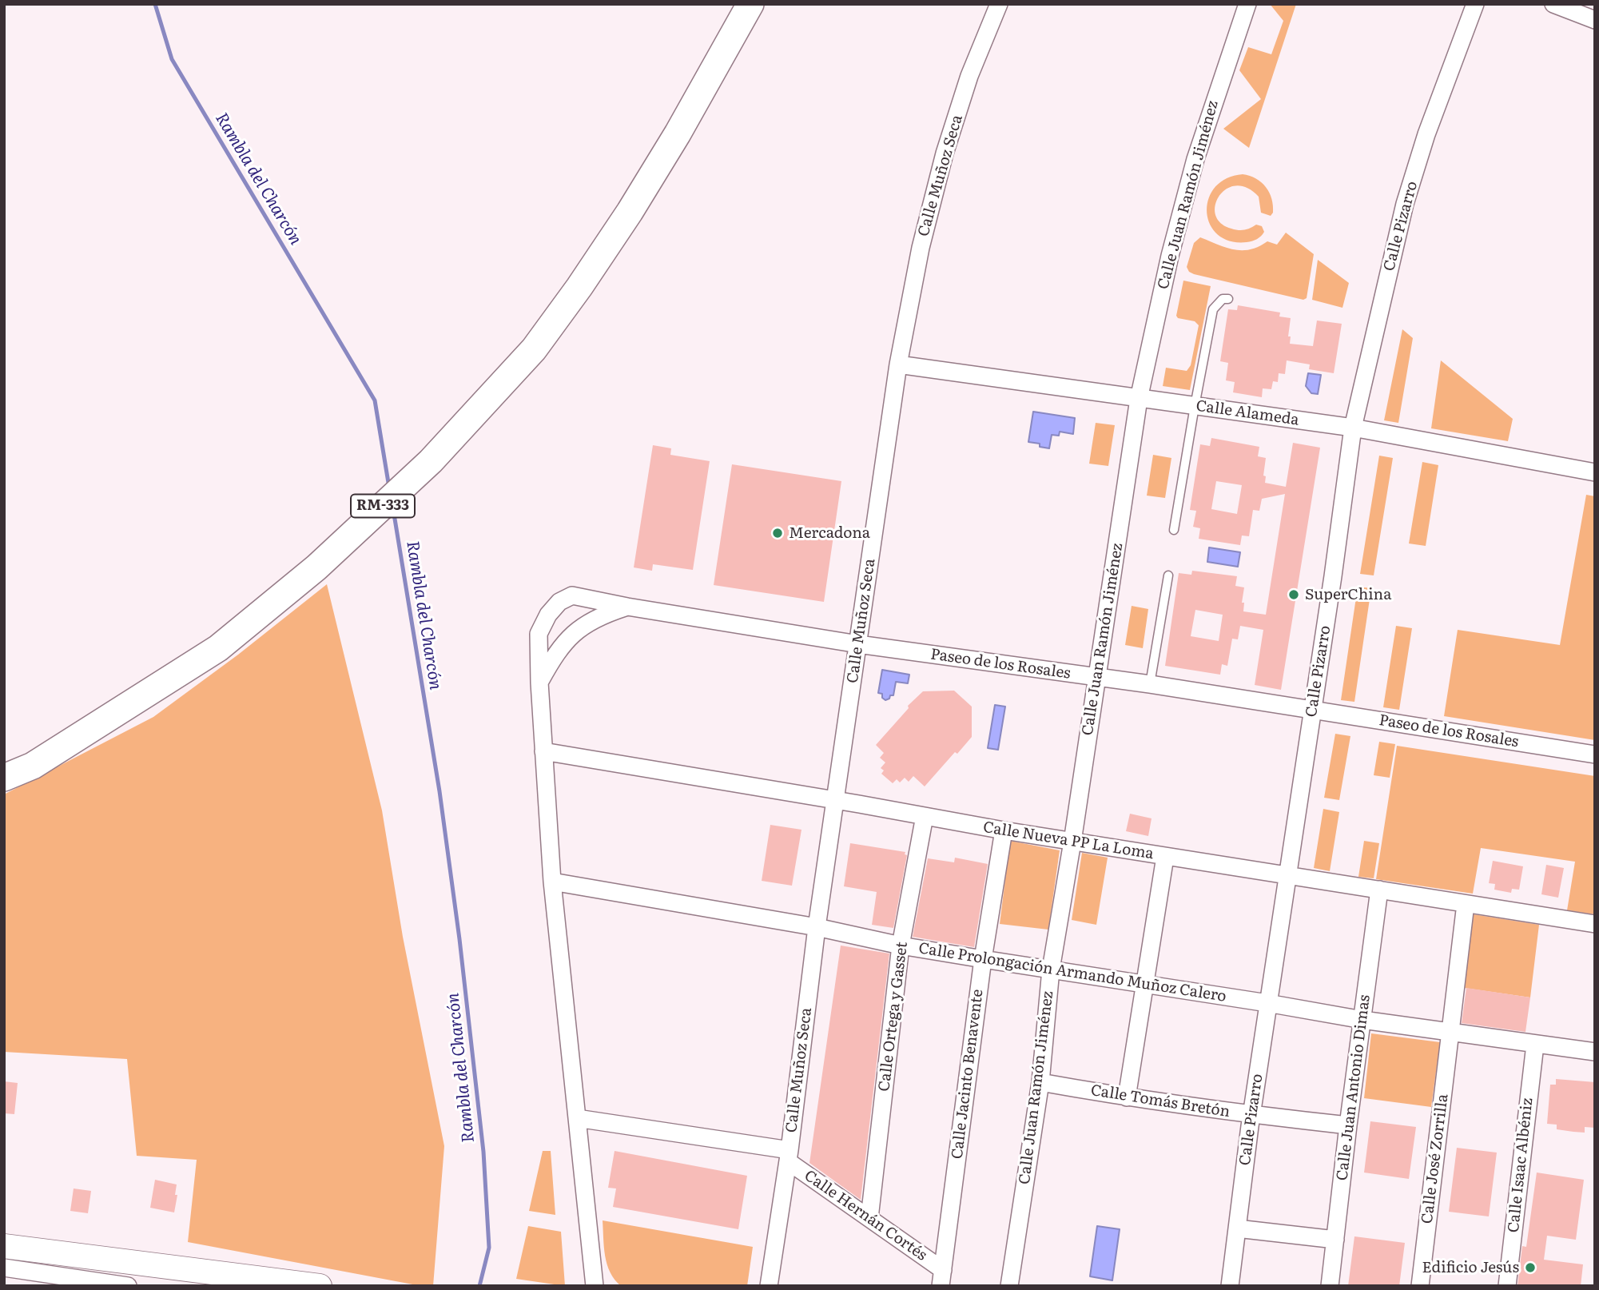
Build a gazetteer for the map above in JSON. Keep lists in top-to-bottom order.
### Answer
{
  "streets": {
    "main road": ["RM-333"],
    "street": [
      "Calle Muñoz Seca",
      "Calle Juan Ramón Jiménez",
      "Calle Pizarro",
      "Calle Alameda",
      "Paseo de los Rosales",
      "Calle Nueva PP La Loma",
      "Calle Prolongación Armando Muñoz Calero",
      "Calle Ortega y Gasset",
      "Calle Jacinto Benavente",
      "Calle Juan Antonio Dimas",
      "Calle Tomás Bretón",
      "Calle José Zorrilla",
      "Calle Isaac Albéniz",
      "Calle Hernán Cortés"
    ]
  },
  "crossings": [
    ["Calle Muñoz Seca", "Calle Alameda"],
    ["Calle Muñoz Seca", "Paseo de los Rosales"],
    ["Calle Muñoz Seca", "Calle Nueva PP La Loma"],
    ["Calle Muñoz Seca", "Calle Prolongación Armando Muñoz Calero"],
    ["Calle Muñoz Seca", "Calle Hernán Cortés"],
    ["Calle Juan Ramón Jiménez", "Calle Alameda"],
    ["Calle Juan Ramón Jiménez", "Paseo de los Rosales"],
    ["Calle Juan Ramón Jiménez", "Calle Nueva PP La Loma"],
    ["Calle Juan Ramón Jiménez", "Calle Prolongación Armando Muñoz Calero"],
    ["Calle Juan Ramón Jiménez", "Calle Tomás Bretón"],
    ["Calle Pizarro", "Calle Alameda"],
    ["Calle Pizarro", "Paseo de los Rosales"],
    ["Calle Pizarro", "Calle Nueva PP La Loma"],
    ["Calle Pizarro", "Calle Prolongación Armando Muñoz Calero"],
    ["Calle Pizarro", "Calle Tomás Bretón"],
    ["Calle Nueva PP La Loma", "Calle Ortega y Gasset"],
    ["Calle Nueva PP La Loma", "Calle Jacinto Benavente"],
    ["Calle Nueva PP La Loma", "Calle Juan Antonio Dimas"],
    ["Calle Nueva PP La Loma", "Calle José Zorrilla"],
    ["Calle Prolongación Armando Muñoz Calero", "Calle Ortega y Gasset"],
    ["Calle Prolongación Armando Muñoz Calero", "Calle Jacinto Benavente"],
    ["Calle Prolongación Armando Muñoz Calero", "Calle Juan Antonio Dimas"],
    ["Calle Prolongación Armando Muñoz Calero", "Calle José Zorrilla"],
    ["Calle Prolongación Armando Muñoz Calero", "Calle Isaac Albéniz"],
    ["Calle Ortega y Gasset", "Calle Hernán Cortés"],
    ["Calle Jacinto Benavente", "Calle Hernán Cortés"],
    ["Calle Juan Antonio Dimas", "Calle Tomás Bretón"]
  ],
  "water": ["Rambla del Charcón"],
  "places": ["Mercadona", "SuperChina", "Edificio Jesús"]
}
